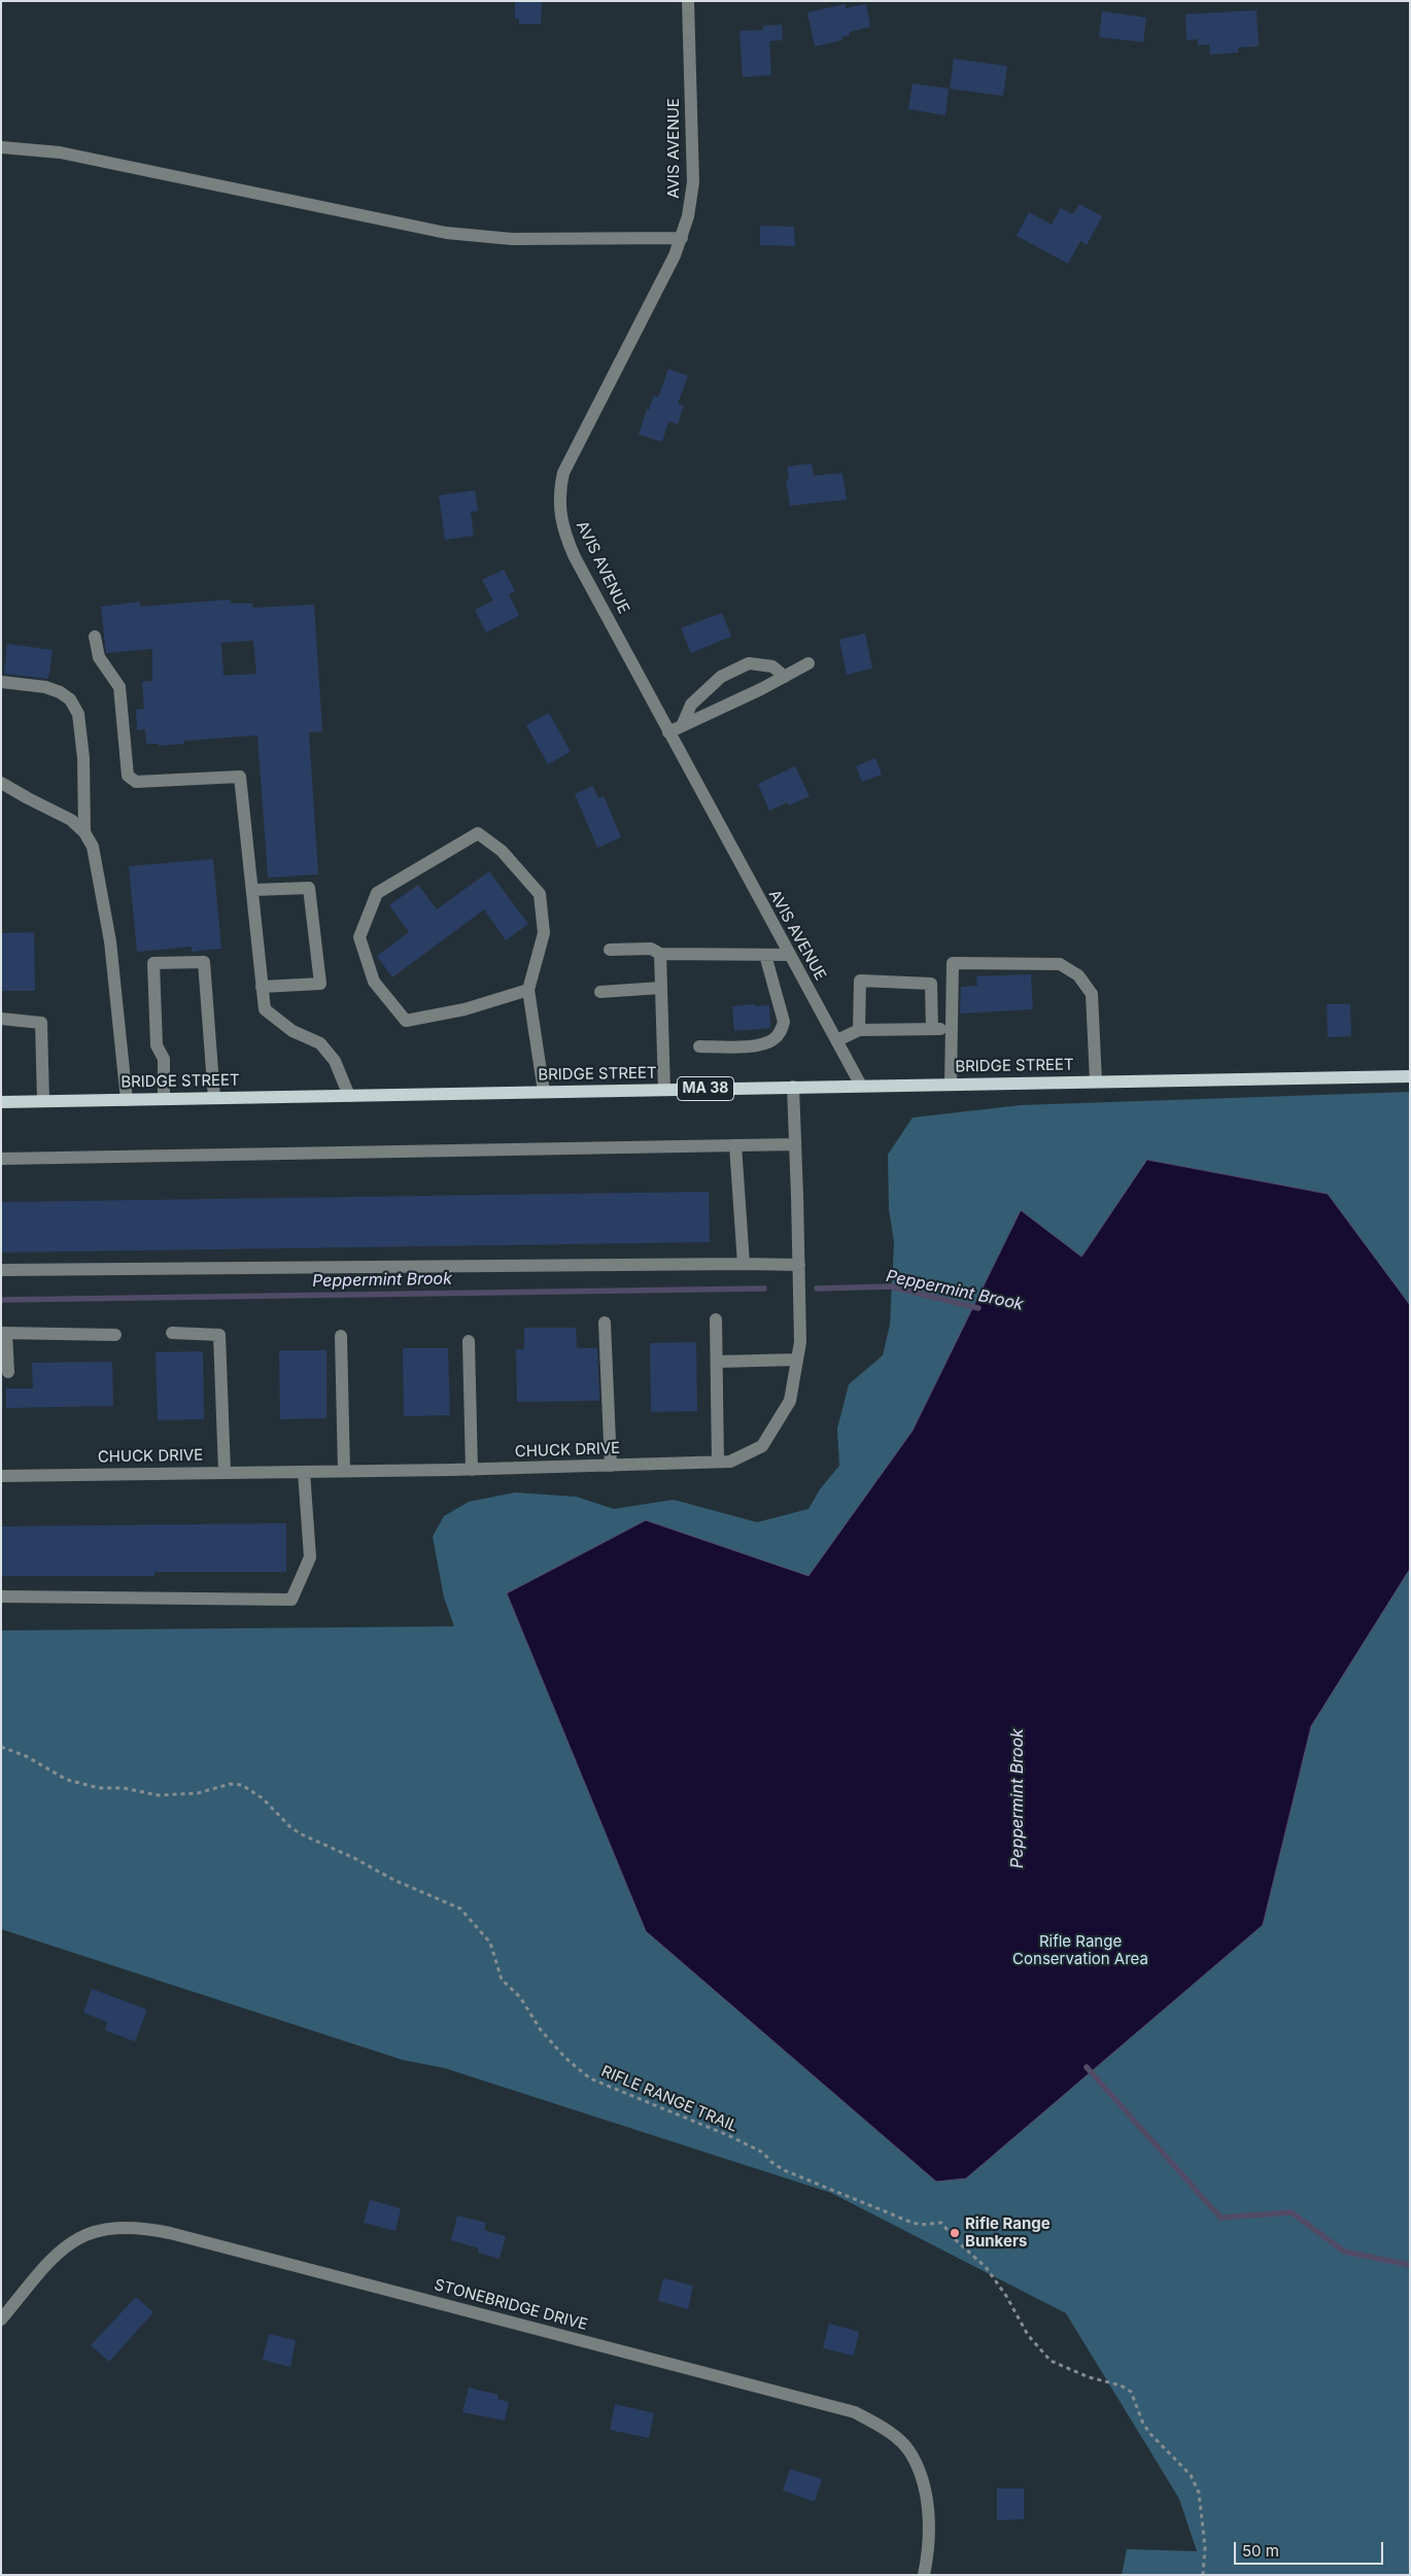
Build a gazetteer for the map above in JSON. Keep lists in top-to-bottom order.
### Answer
{
  "streets": {
    "main road": ["BRIDGE STREET", "MA 38"],
    "street": ["AVIS AVENUE", "CHUCK DRIVE", "STONEBRIDGE DRIVE"],
    "path": ["RIFLE RANGE TRAIL"]
  },
  "crossings": [
    ["AVIS AVENUE", "BRIDGE STREET"],
    ["BRIDGE STREET", "CHUCK DRIVE"]
  ],
  "water": ["Peppermint Brook"],
  "parks": ["Rifle Range Conservation Area"],
  "places": ["Rifle Range Bunkers"],
  "scale_bar": "50 m"
}
